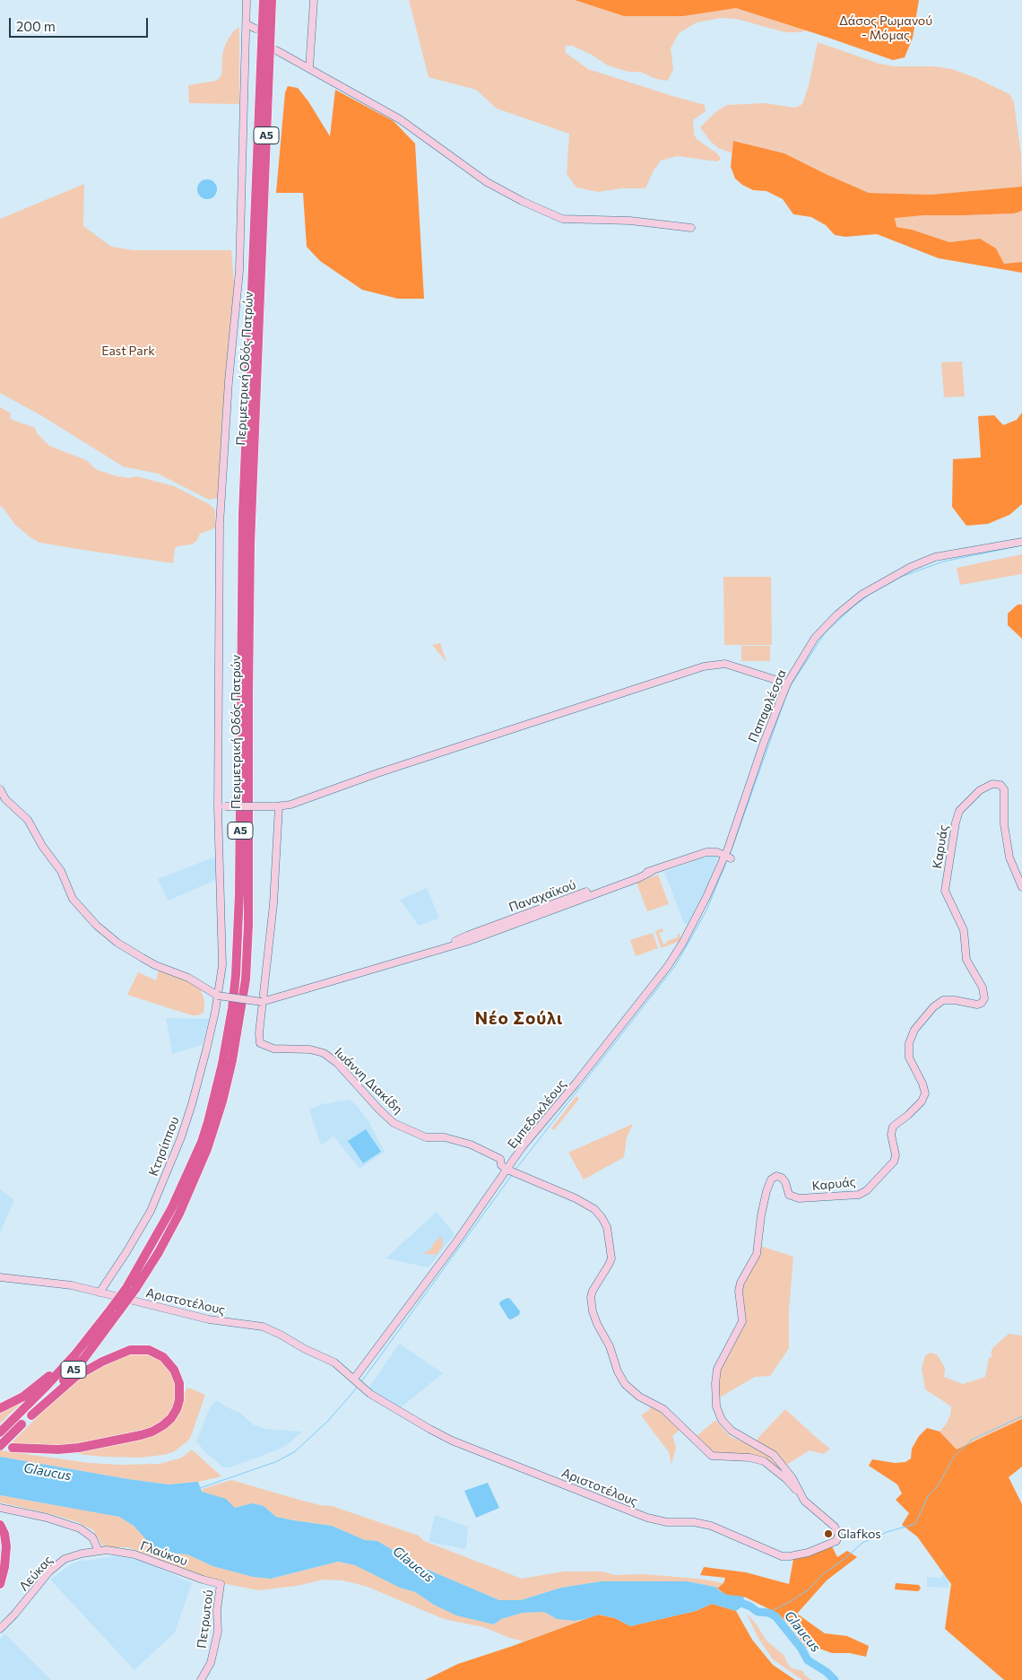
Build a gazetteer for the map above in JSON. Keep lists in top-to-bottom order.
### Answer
{
  "streets": {
    "highway": ["Α5", "Περιμετρική Οδός Πατρών"],
    "street": [
      "Παπαφλέσσα",
      "Καρυάς",
      "Παναχαϊκού",
      "Ιωάννη Διακίδη",
      "Εμπεδοκλέους",
      "Κτησίππου",
      "Αριστοτέλους",
      "Γλαύκου",
      "Λεύκας",
      "Πετρωτού"
    ]
  },
  "crossings": [
    ["Παπαφλέσσα", "Παναχαϊκού"],
    ["Παπαφλέσσα", "Εμπεδοκλέους"],
    ["Καρυάς", "Αριστοτέλους"],
    ["Παναχαϊκού", "Ιωάννη Διακίδη"],
    ["Παναχαϊκού", "Εμπεδοκλέους"],
    ["Εμπεδοκλέους", "Αριστοτέλους"],
    ["Κτησίππου", "Αριστοτέλους"],
    ["Γλαύκου", "Λεύκας"],
    ["Γλαύκου", "Πετρωτού"]
  ],
  "districts": ["Νέο Σούλι"],
  "water": ["Glaucus"],
  "parks": ["Δάσος Ρωμανού - Μόμας", "East Park"],
  "places": ["Glafkos"],
  "scale_bar": "200 m"
}
